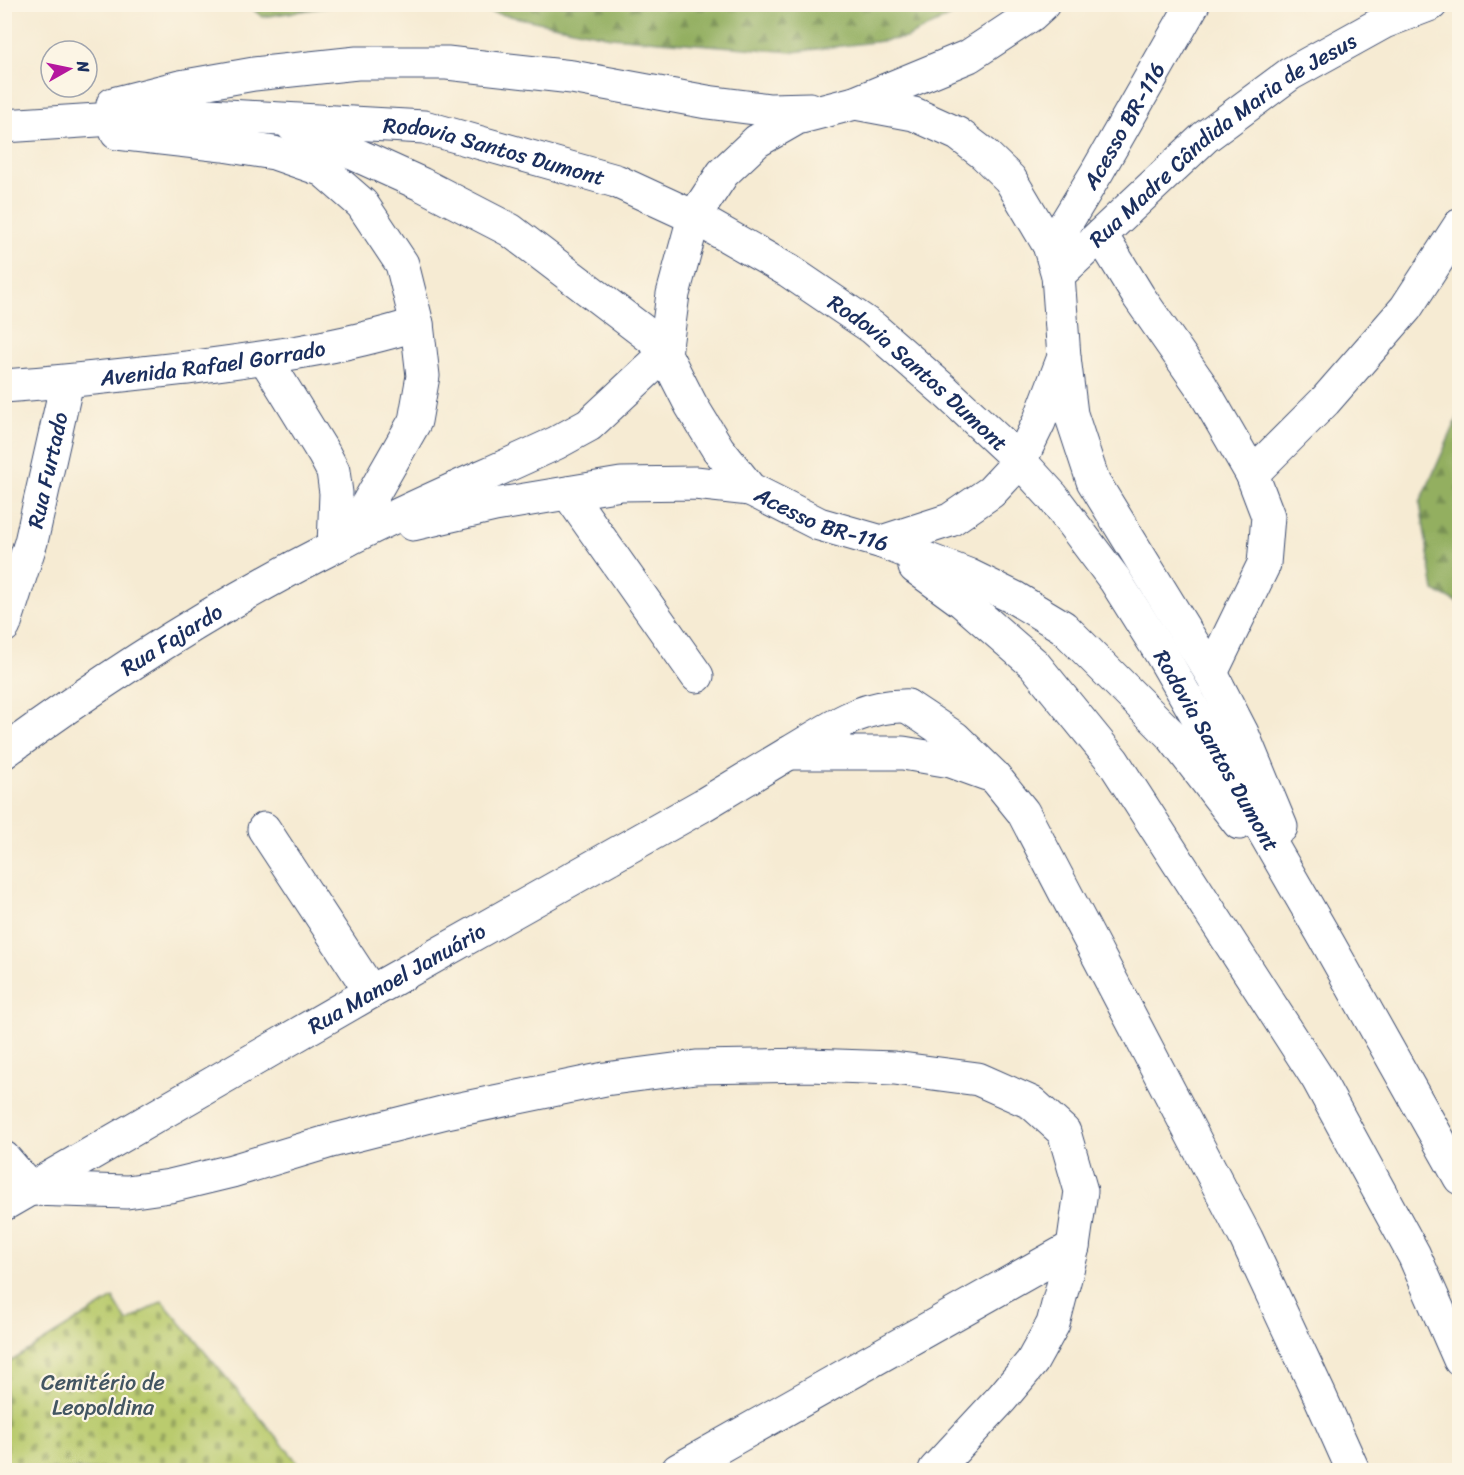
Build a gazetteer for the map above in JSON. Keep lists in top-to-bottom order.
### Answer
{
  "streets": {
    "main road": [
      "Acesso BR-116",
      "Rua Madre Cândida Maria de Jesus",
      "Rodovia Santos Dumont",
      "Avenida Rafael Gorrado",
      "Rua Furtado",
      "Rua Fajardo",
      "Rua Manoel Januário"
    ]
  },
  "crossings": [
    ["Acesso BR-116", "Rua Madre Cândida Maria de Jesus"],
    ["Acesso BR-116", "Rodovia Santos Dumont"],
    ["Avenida Rafael Gorrado", "Rua Furtado"]
  ],
  "parks": ["Cemitério de Leopoldina"],
  "north": "right"
}
